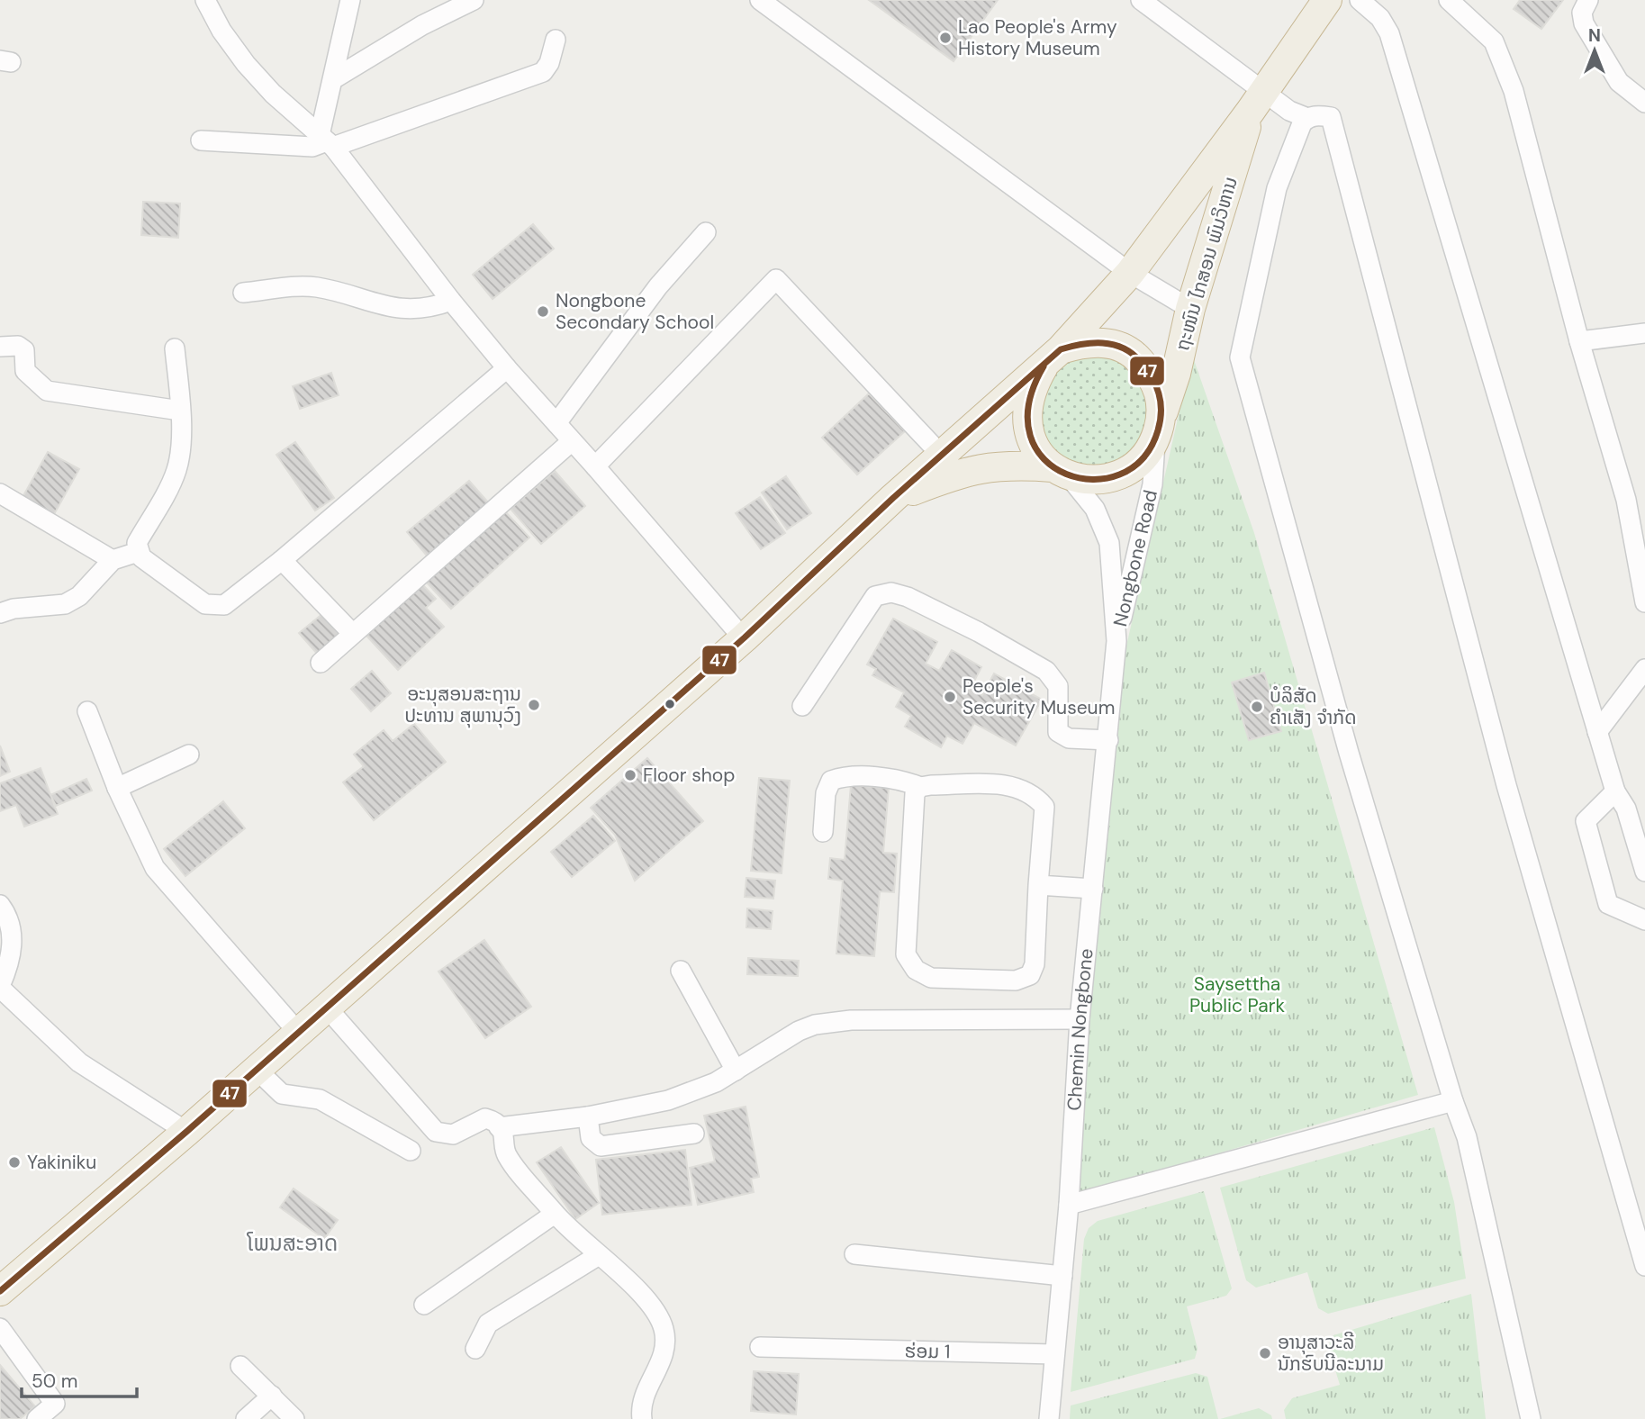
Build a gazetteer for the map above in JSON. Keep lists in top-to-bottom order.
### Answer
{
  "streets": {
    "highway": ["ຖະໜົນ ໄກສອນ ພົມວິຫານ"],
    "street": ["Nongbone Road", "Chemin Nongbone", "ຮ່ອມ 1"]
  },
  "crossings": [
    ["ຖະໜົນ ໄກສອນ ພົມວິຫານ", "Nongbone Road"],
    ["Nongbone Road", "Chemin Nongbone"],
    ["Chemin Nongbone", "ຮ່ອມ 1"]
  ],
  "districts": ["ໂພນສະອາດ"],
  "parks": ["Saysettha Public Park"],
  "places": [
    "Lao People's Army History Museum",
    "Nongbone Secondary School",
    "People's Security Museum",
    "ອະນຸສອນສະຖານ ປະທານ ສຸພານຸວົງ",
    "ບໍລິສັດ ຄຳເສັງ ຈຳກັດ",
    "Floor shop",
    "Yakiniku",
    "ອານຸສາວະລີ ນັກຮົບນີລະນາມ"
  ],
  "lines": ["transit line 47"],
  "scale_bar": "50 m",
  "north": "top"
}
